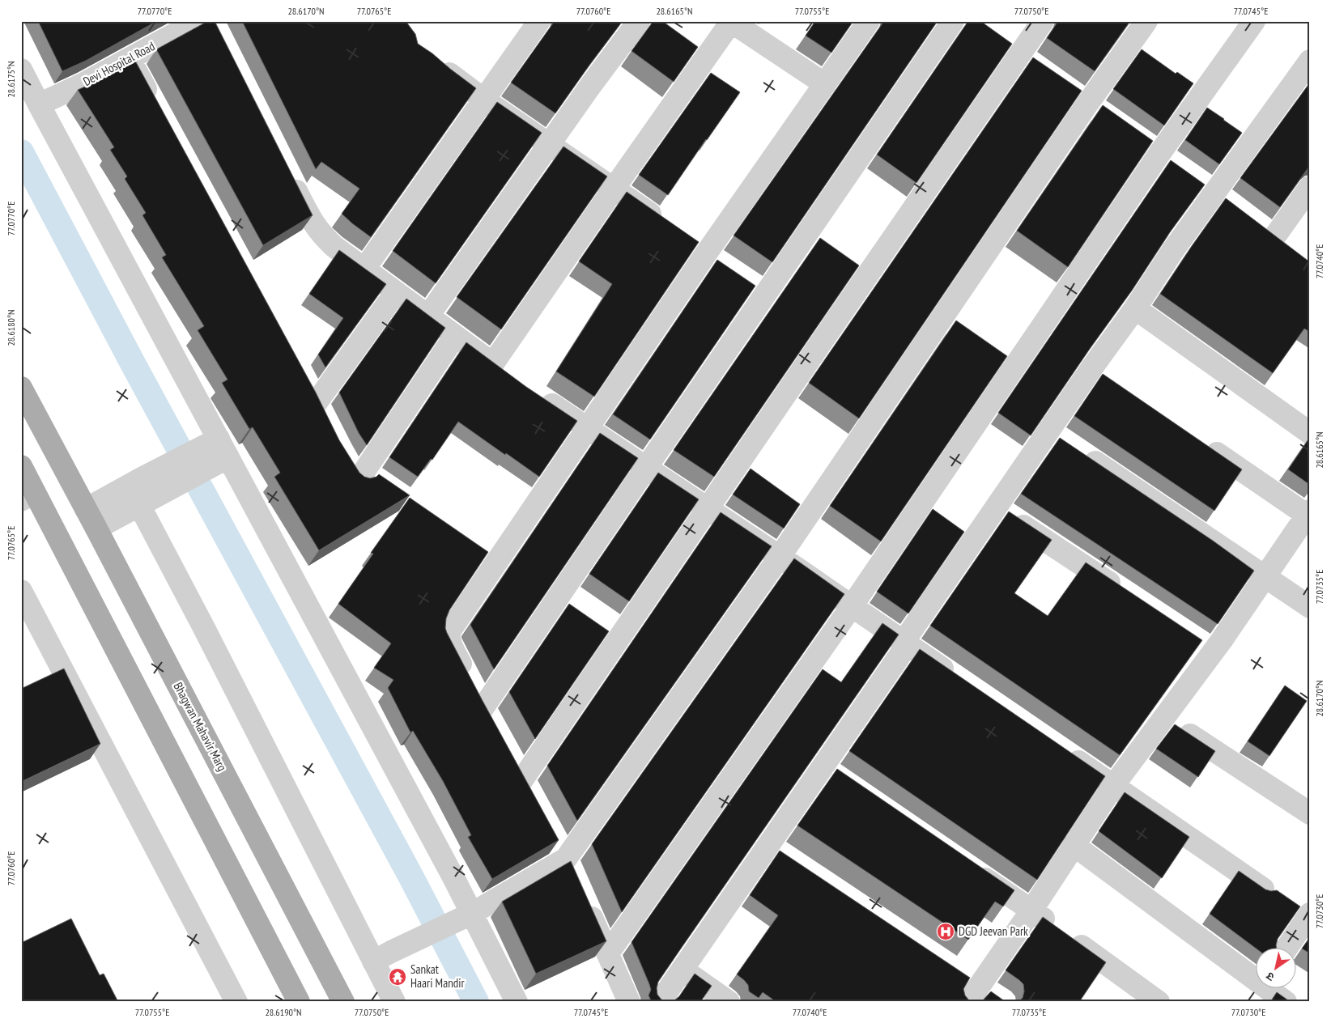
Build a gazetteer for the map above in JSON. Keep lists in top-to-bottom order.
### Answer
{
  "streets": {
    "main road": ["Bhagwan Mahavir Marg"],
    "street": ["Devi Hospital Road"]
  },
  "places": {
    "hospital": ["DGD Jeevan Park"],
    "temple": ["Sankat Haari Mandir"]
  },
  "north": "bottom left",
  "coordinates": [
    "77.0770°E",
    "28.6170°N",
    "77.0765°E",
    "77.0760°E",
    "28.6165°N",
    "77.0755°E",
    "77.0750°E",
    "77.0745°E",
    "28.6175°N",
    "77.0740°E",
    "28.6180°N",
    "77.0735°E",
    "77.0730°E",
    "28.6190°N"
  ]
}
